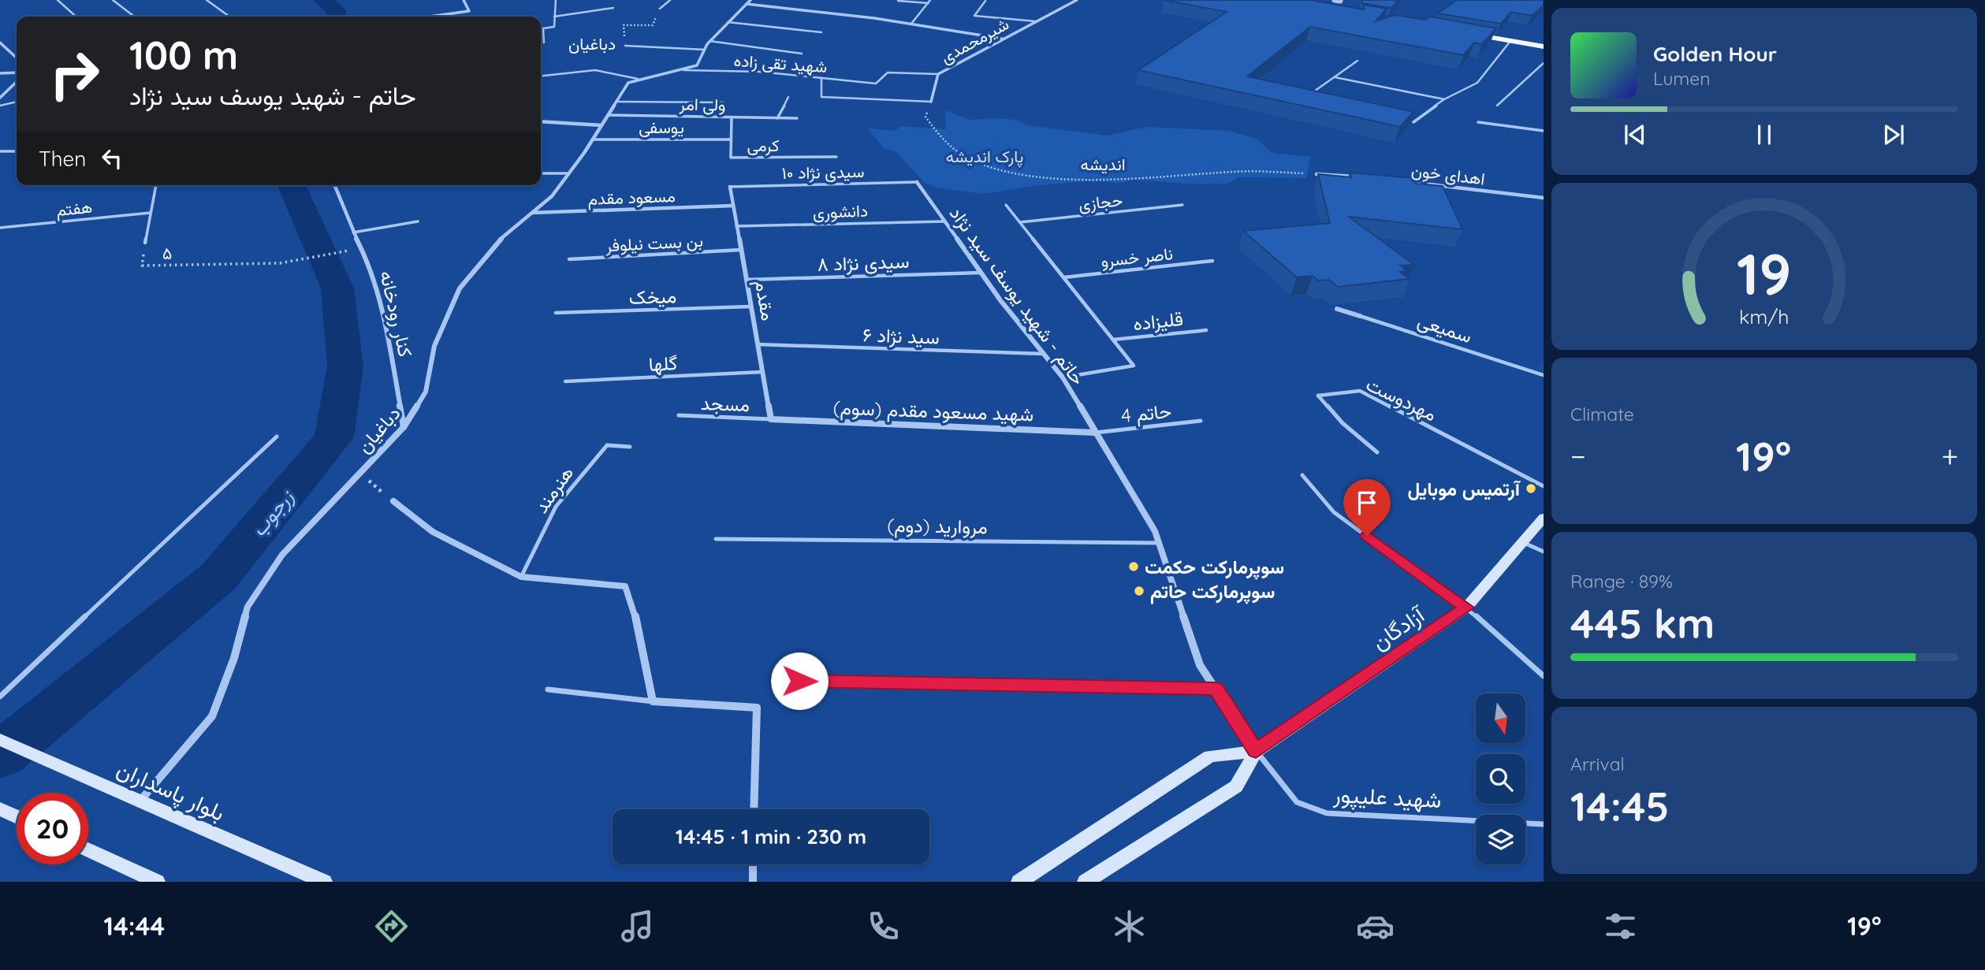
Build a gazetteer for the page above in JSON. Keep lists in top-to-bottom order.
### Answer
{
  "streets": {
    "main road": ["آزادگان", "بلوار پاسداران"],
    "street": [
      "شیرمحمدی",
      "اهدای خون",
      "مسعود مقدم",
      "حاتم - شهید یوسف سید نژاد",
      "مقدم",
      "کنار رودخانه",
      "سمیعی",
      "شهید مسعود مقدم (سوم)",
      "دباغیان"
    ],
    "lane": [
      "شهید تقی زاده",
      "ولی امر",
      "یوسفی",
      "کرمی",
      "سیدی نژاد ۱۰",
      "حجازی",
      "هفتم",
      "دانشوری",
      "بن بست نیلوفر",
      "۵",
      "ناصر خسرو",
      "سیدی نژاد ۸",
      "میخک",
      "قلیزاده",
      "سید نژاد ۶",
      "گلها",
      "مهردوست",
      "مسجد",
      "حاتم 4",
      "هنرمند",
      "مروارید (دوم)",
      "شهید علیپور"
    ],
    "path": ["اندیشه"]
  },
  "crossings": [
    ["شیرمحمدی", "شهید تقی زاده"],
    ["شیرمحمدی", "اندیشه"],
    ["ولی امر", "کرمی"],
    ["ولی امر", "دباغیان"],
    ["یوسفی", "کرمی"],
    ["یوسفی", "دباغیان"],
    ["سیدی نژاد ۱۰", "حاتم - شهید یوسف سید نژاد"],
    ["سیدی نژاد ۱۰", "مقدم"],
    ["مسعود مقدم", "مقدم"],
    ["مسعود مقدم", "دباغیان"],
    ["هفتم", "۵"],
    ["دانشوری", "حاتم - شهید یوسف سید نژاد"],
    ["دانشوری", "مقدم"],
    ["بن بست نیلوفر", "مقدم"],
    ["سیدی نژاد ۸", "حاتم - شهید یوسف سید نژاد"],
    ["سیدی نژاد ۸", "مقدم"],
    ["حاتم - شهید یوسف سید نژاد", "سید نژاد ۶"],
    ["حاتم - شهید یوسف سید نژاد", "شهید مسعود مقدم (سوم)"],
    ["حاتم - شهید یوسف سید نژاد", "حاتم 4"],
    ["حاتم - شهید یوسف سید نژاد", "مروارید (دوم)"],
    ["حاتم - شهید یوسف سید نژاد", "آزادگان"],
    ["حاتم - شهید یوسف سید نژاد", "شهید علیپور"],
    ["میخک", "مقدم"],
    ["مقدم", "سید نژاد ۶"],
    ["مقدم", "گلها"],
    ["مقدم", "مسجد"],
    ["مقدم", "شهید مسعود مقدم (سوم)"],
    ["کنار رودخانه", "دباغیان"],
    ["مسجد", "شهید مسعود مقدم (سوم)"],
    ["شهید مسعود مقدم (سوم)", "حاتم 4"],
    ["دباغیان", "بلوار پاسداران"],
    ["آزادگان", "شهید علیپور"]
  ],
  "districts": ["دباغیان"],
  "water": ["زرجوب"],
  "parks": ["پارک اندیشه"],
  "places": ["آرتمیس موبایل", "سوپرمارکت حکمت", "سوپرمارکت حاتم"],
  "north": "bottom",
  "page": {
    "turn": ["100 m", "حاتم - شهید یوسف سید نژاد"],
    "song": ["Golden Hour", "Lumen"],
    "then": "Then",
    "tile": [
      "Climate",
      ["Range · 89%", "445 km"],
      ["Arrival", "14:45"]
    ],
    "heat": ["−", "19°", "+"],
    "limit": "20",
    "trip": "14:45 · 1 min · 230 m",
    "tabs": ["14:44", "19°"],
    "gauge": ["19", "km/h"]
  }
}
